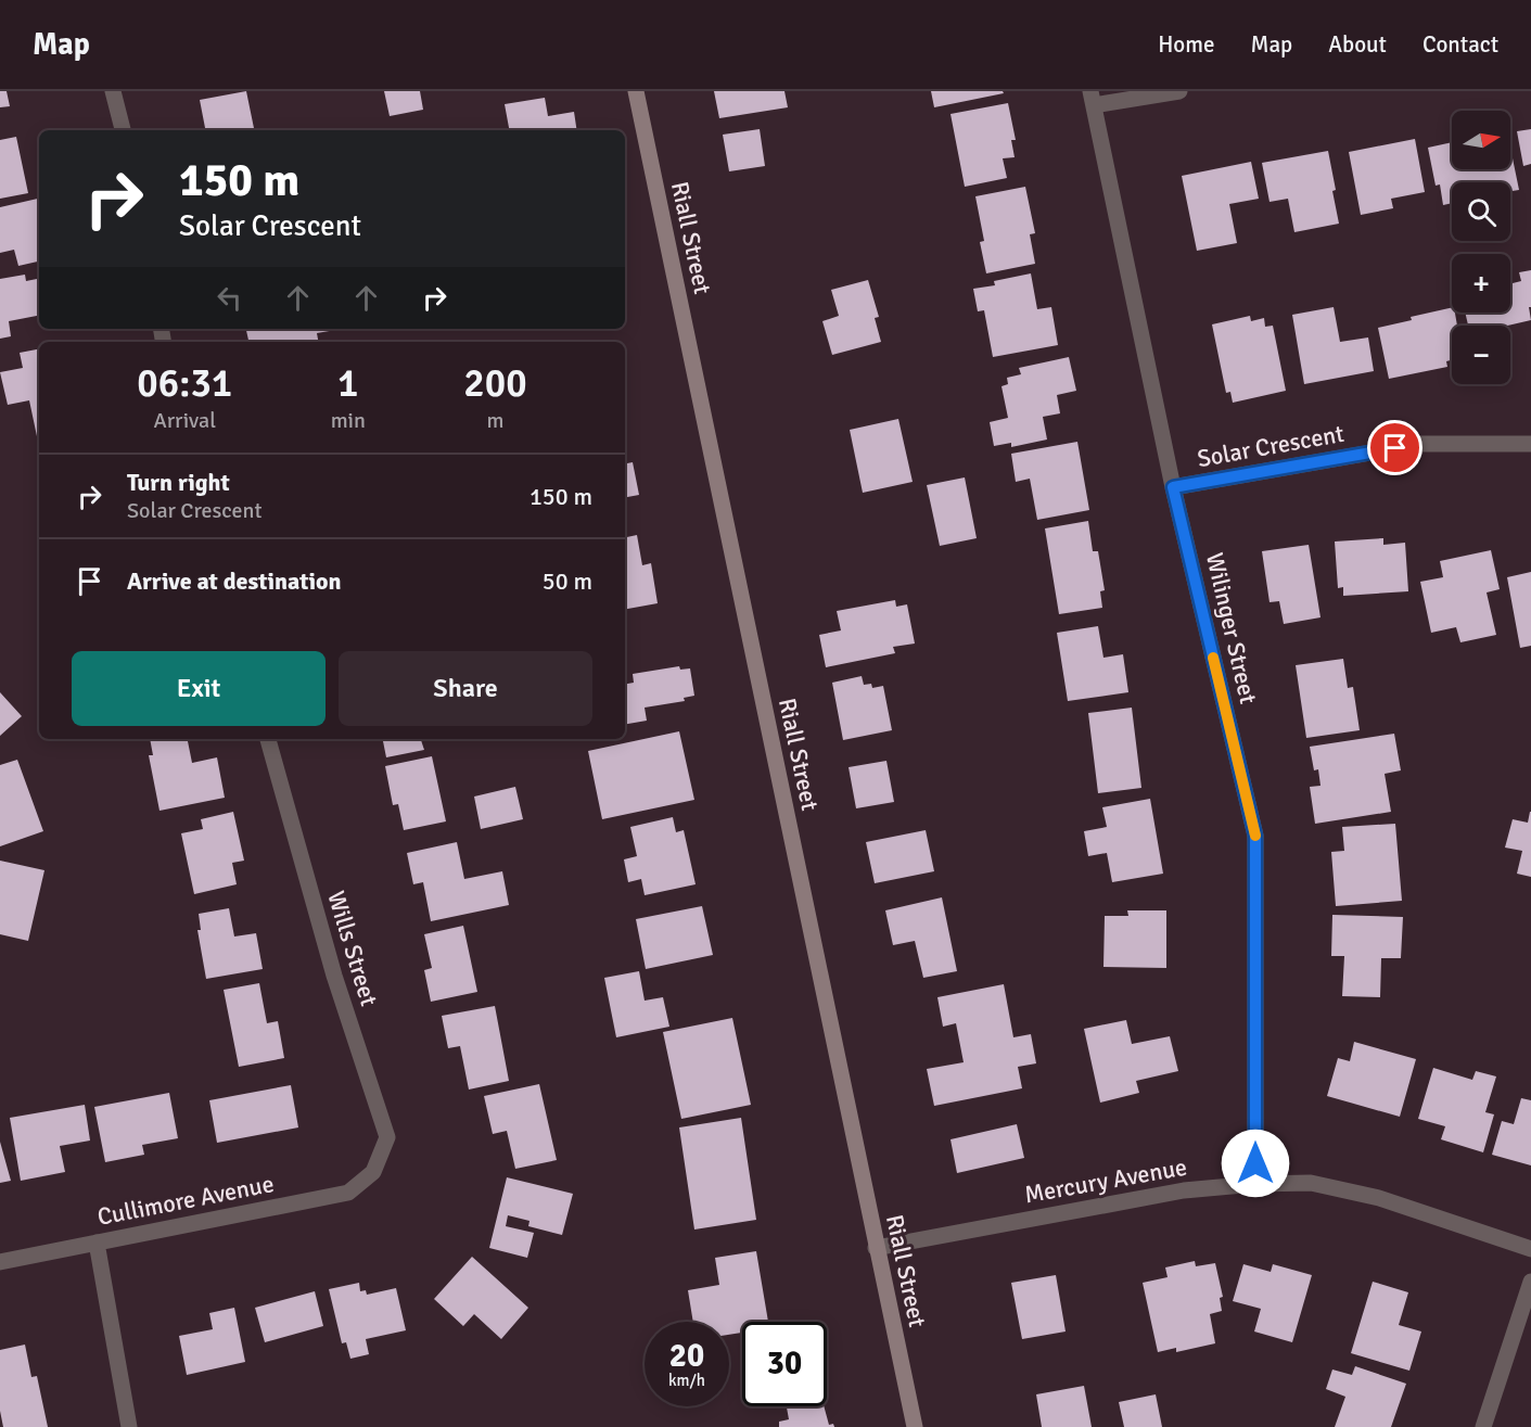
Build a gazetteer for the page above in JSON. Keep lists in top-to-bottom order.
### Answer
{
  "streets": {
    "street": [
      "Riall Street",
      "Solar Crescent",
      "Wilinger Street",
      "Wills Street",
      "Mercury Avenue",
      "Cullimore Avenue"
    ]
  },
  "crossings": [
    ["Riall Street", "Mercury Avenue"],
    ["Solar Crescent", "Wilinger Street"],
    ["Wilinger Street", "Mercury Avenue"],
    ["Wills Street", "Cullimore Avenue"]
  ],
  "north": "right",
  "page": {
    "header": "Map",
    "nav": [
      "Home",
      "Map",
      "About",
      "Contact"
    ],
    "map_buttons": ["+", "−"],
    "turn": ["150 m", "Solar Crescent"],
    "eta": [
      "06:31",
      "Arrival",
      "1",
      "min",
      "200",
      "m"
    ],
    "list": [
      {
        "name": "Turn right",
        "note": "Solar Crescent",
        "value": "150 m"
      },
      {
        "name": "Arrive at destination",
        "value": "50 m"
      }
    ],
    "buttons": ["Exit", "Share"],
    "speed": "20 km/h",
    "limit": "30"
  }
}
